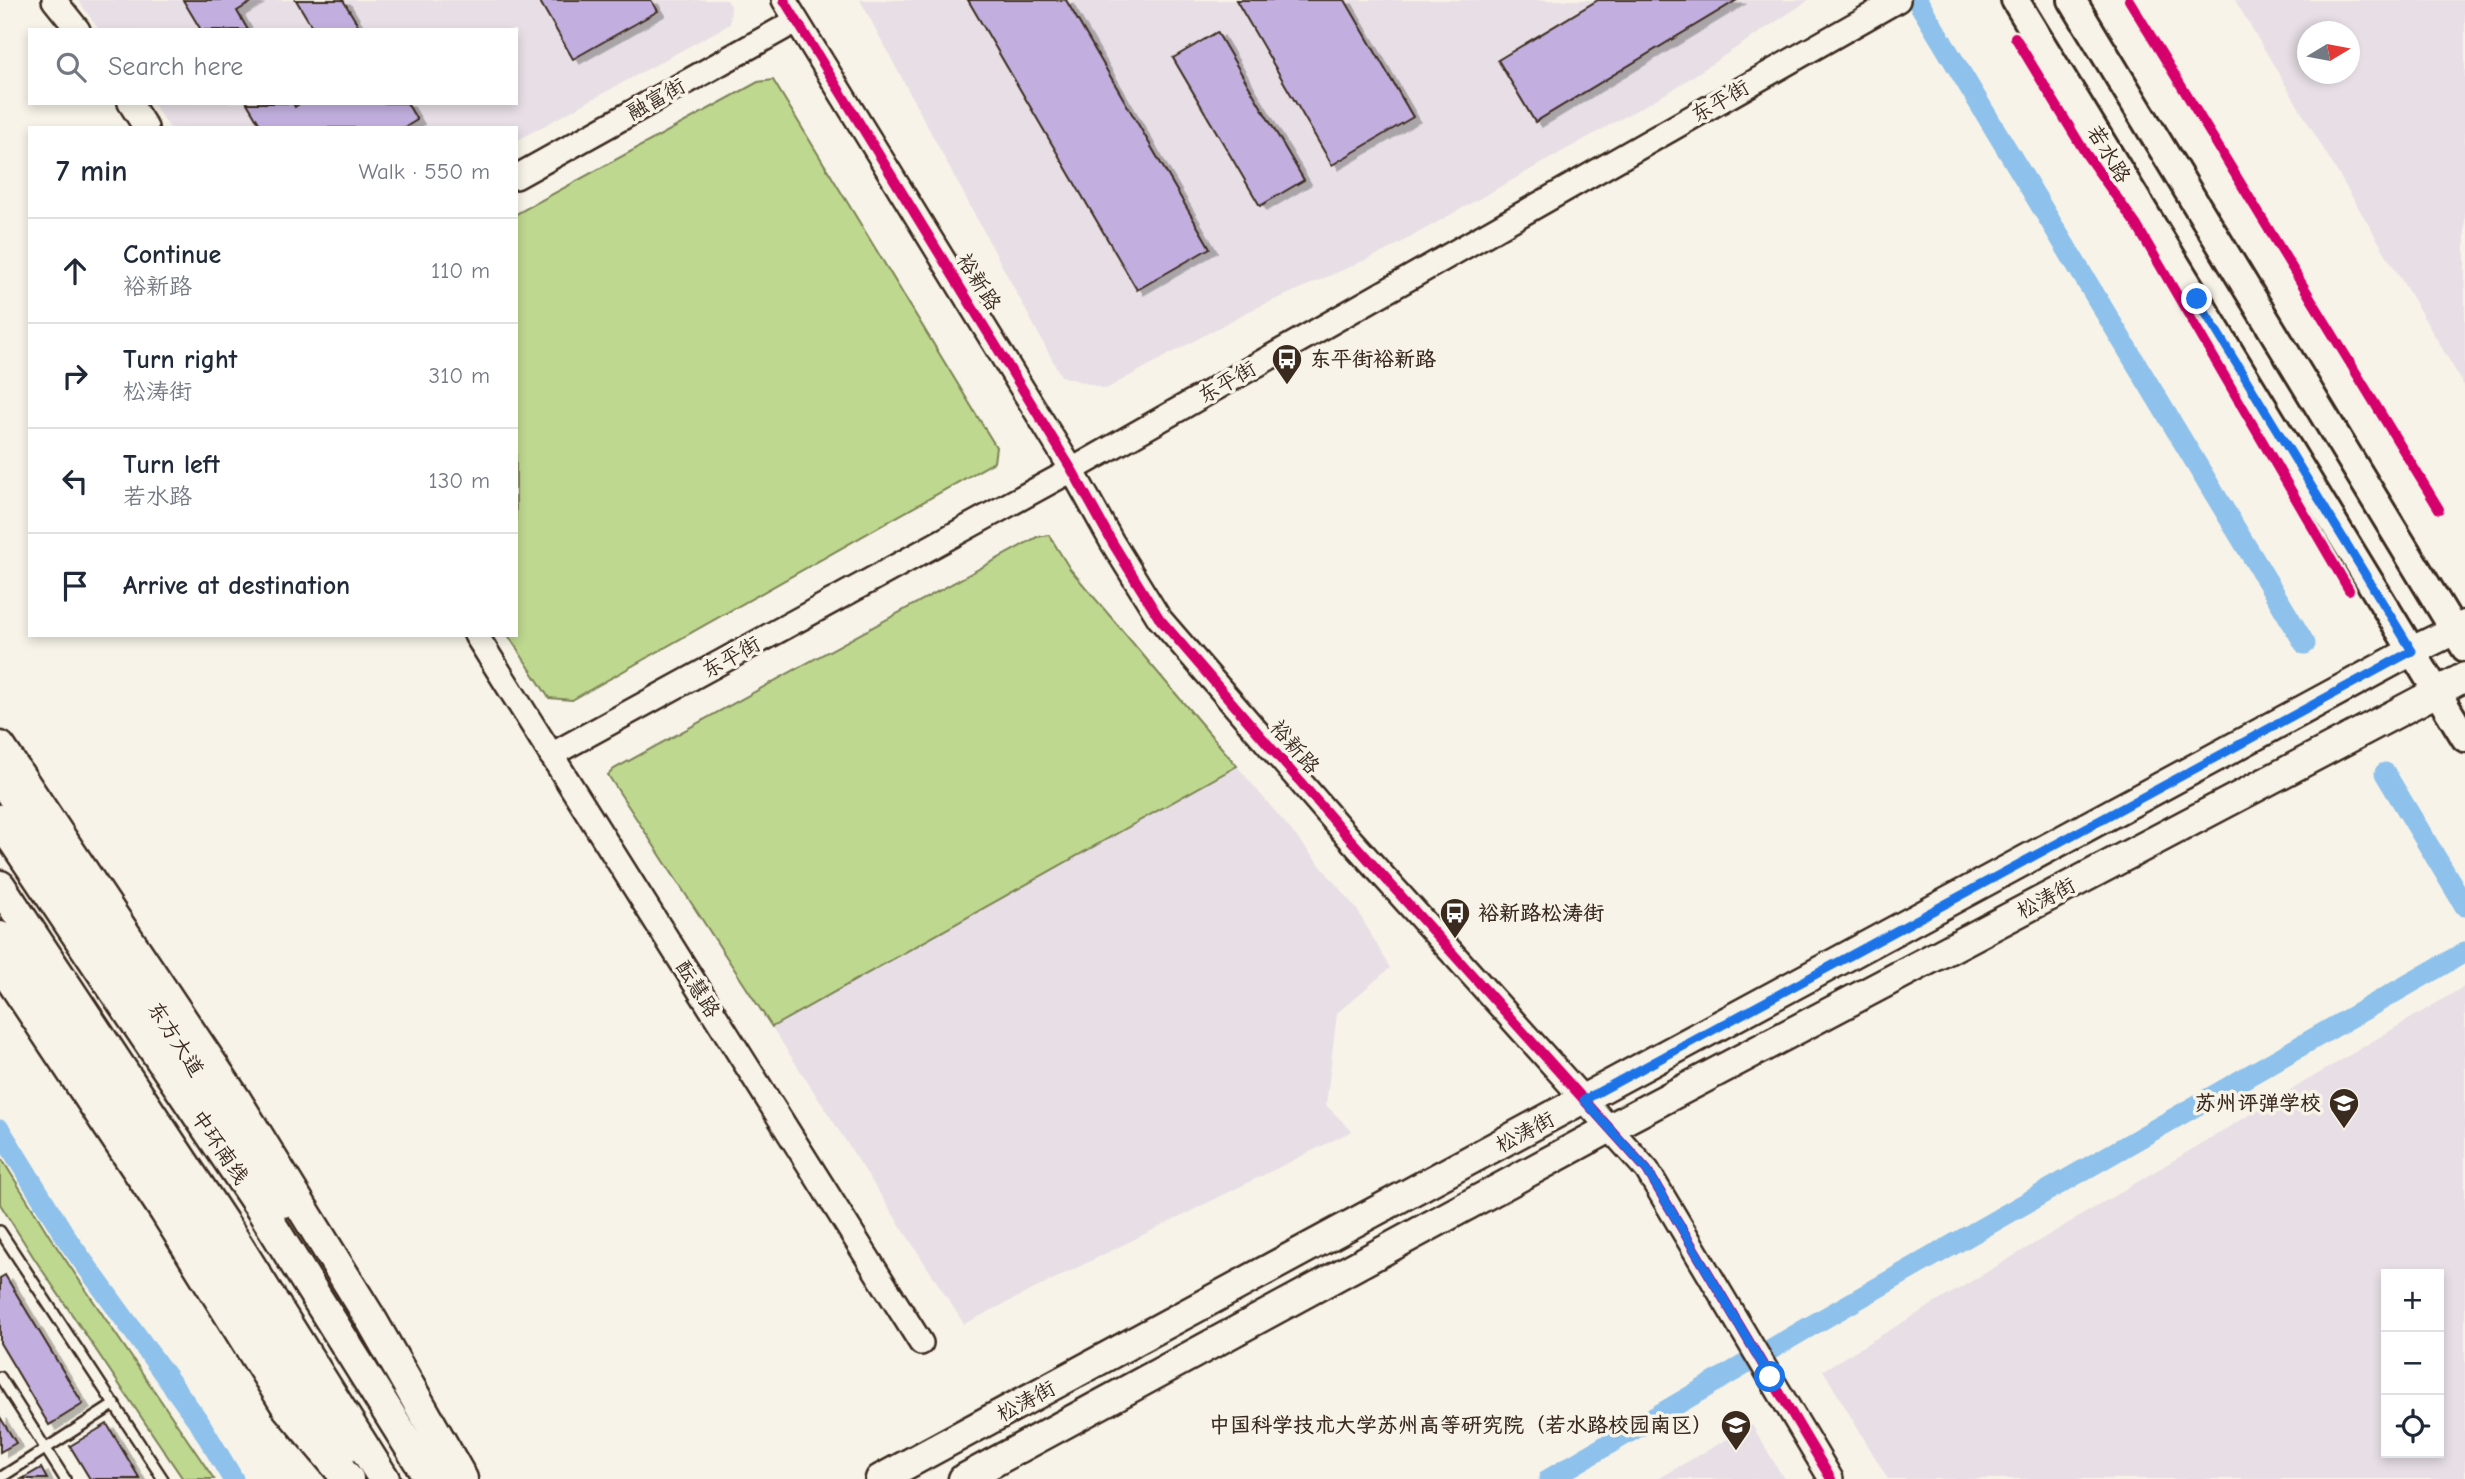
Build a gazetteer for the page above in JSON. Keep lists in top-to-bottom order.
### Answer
{
  "streets": {
    "highway": ["中环南线"],
    "main road": ["若水路", "松涛街", "东方大道"],
    "street": [
      "融富街",
      "东平街",
      "裕新路",
      "酝慧路"
    ]
  },
  "crossings": [
    ["融富街", "裕新路"],
    ["东平街", "裕新路"],
    ["东平街", "酝慧路"],
    ["若水路", "松涛街"],
    ["裕新路", "松涛街"]
  ],
  "places": {
    "bus stop": ["东平街裕新路", "裕新路松涛街"],
    "school or university": ["苏州评弹学校", "中国科学技术大学苏州高等研究院（若水路校园南区）"]
  },
  "north": "right",
  "page": {
    "search": "Search here",
    "heading": ["7 min", "Walk · 550 m"],
    "list": [
      ["Continue", "裕新路", "110 m"],
      ["Turn right", "松涛街", "310 m"],
      ["Turn left", "若水路", "130 m"],
      "Arrive at destination"
    ],
    "map_buttons": ["+", "−"]
  }
}
